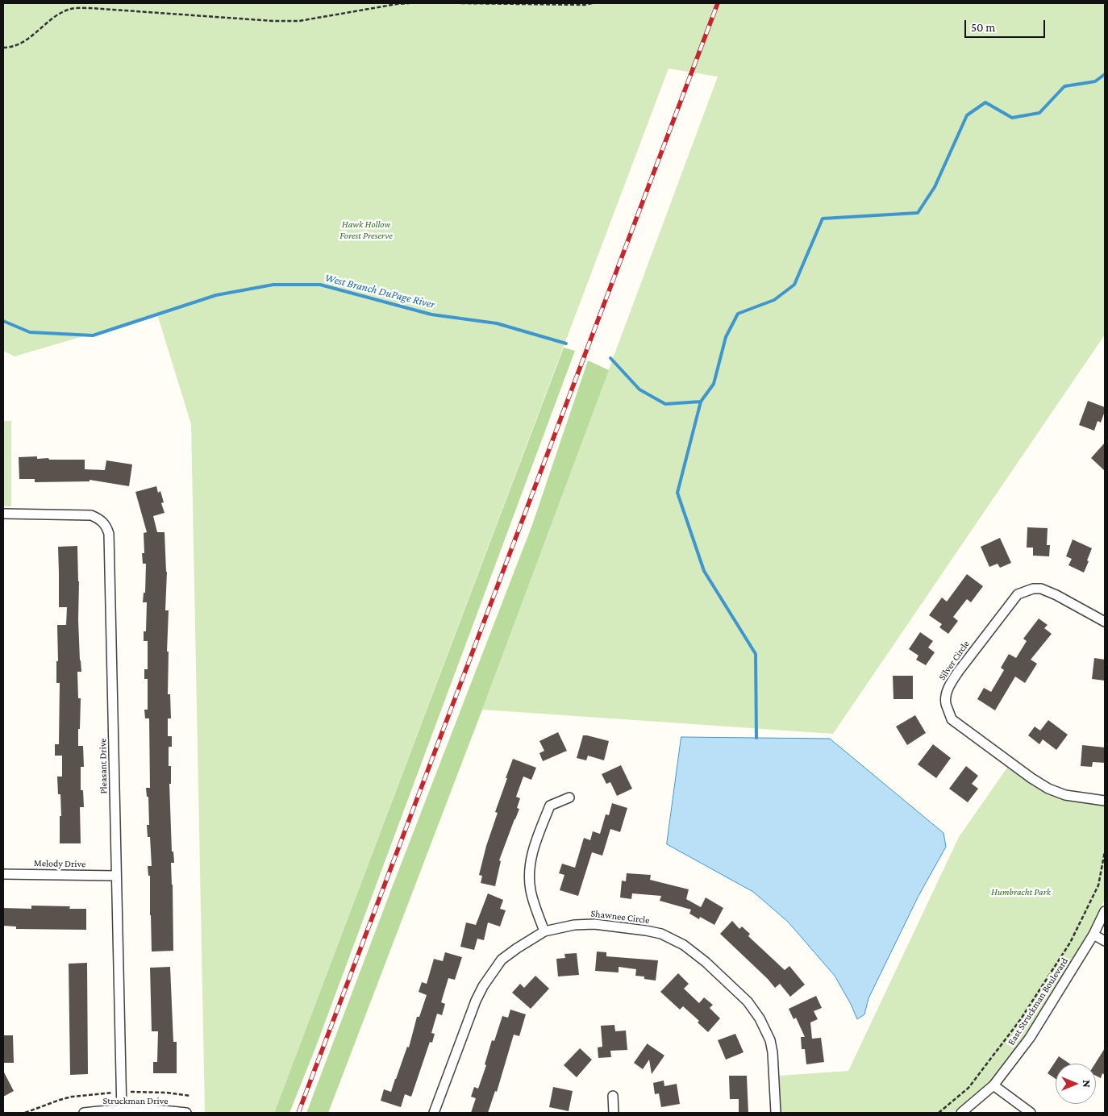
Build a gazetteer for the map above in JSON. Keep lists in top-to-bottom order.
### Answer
{
  "streets": {
    "street": [
      "Silver Circle",
      "Pleasant Drive",
      "Melody Drive",
      "Shawnee Circle",
      "East Struckman Boulevard",
      "Struckman Drive"
    ]
  },
  "crossings": [
    ["Pleasant Drive", "Melody Drive"],
    ["Pleasant Drive", "Struckman Drive"]
  ],
  "water": ["West Branch DuPage River"],
  "parks": ["Hawk Hollow Forest Preserve", "Humbracht Park"],
  "scale_bar": "50 m",
  "north": "right"
}
